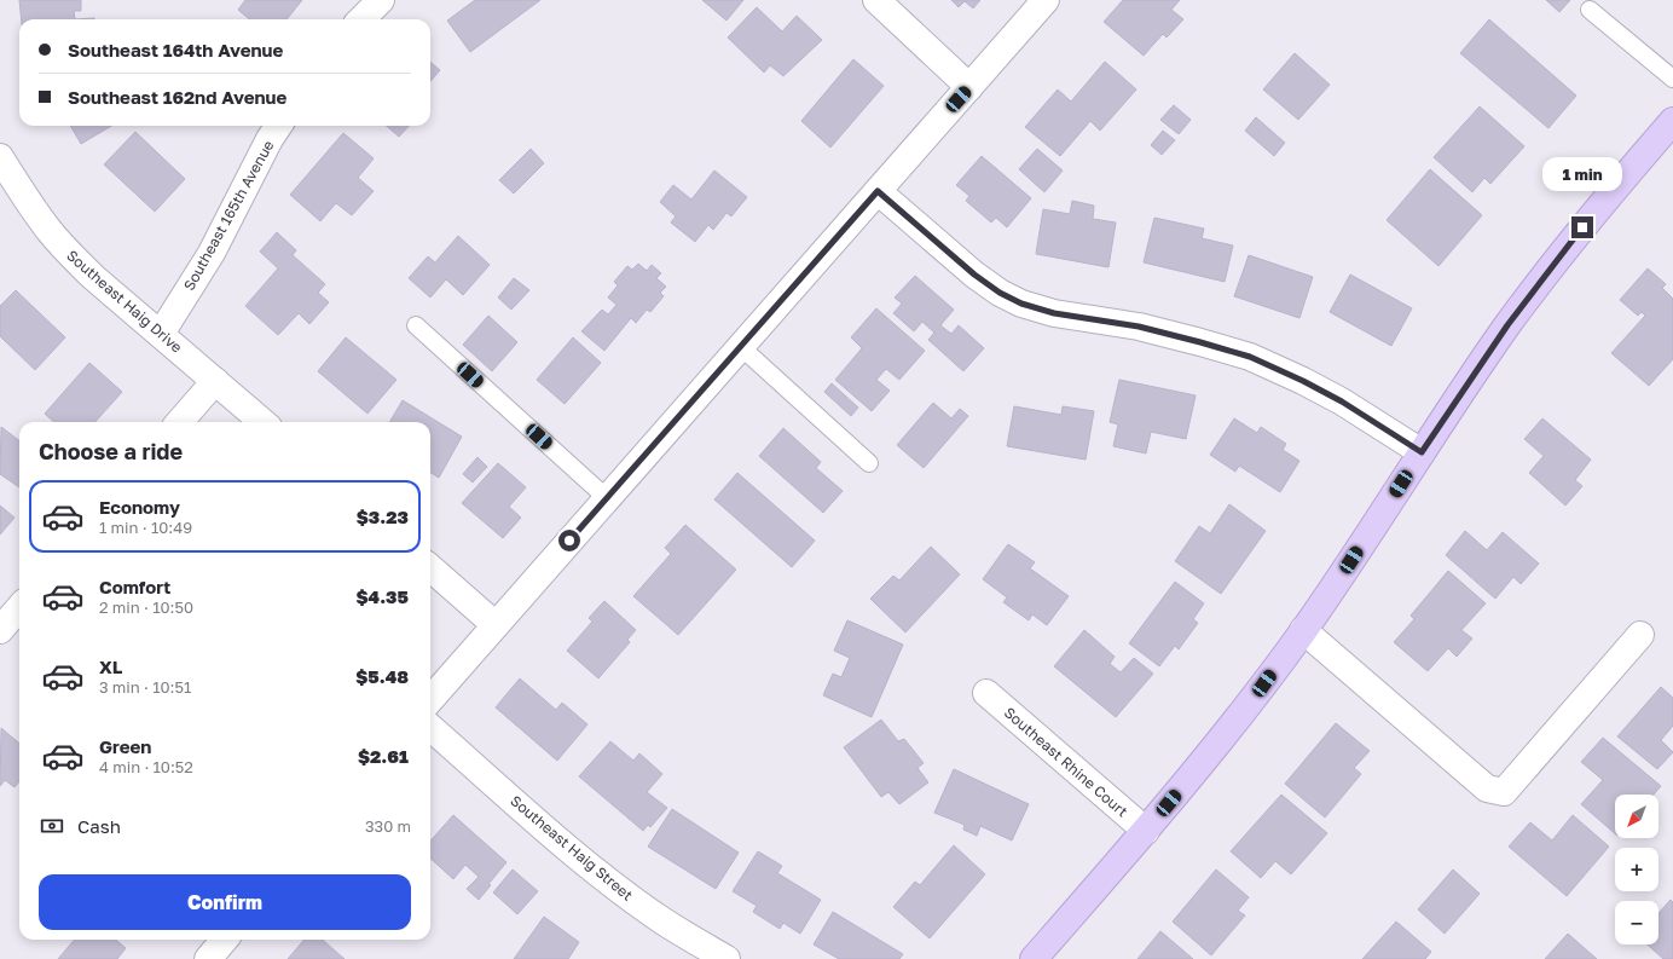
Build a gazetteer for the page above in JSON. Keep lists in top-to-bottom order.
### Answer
{
  "streets": {
    "street": [
      "Southeast 165th Avenue",
      "Southeast Haig Drive",
      "Southeast Rhine Court",
      "Southeast Haig Street"
    ]
  },
  "crossings": [
    ["Southeast 165th Avenue", "Southeast Haig Drive"]
  ],
  "north": "bottom left",
  "page": {
    "banner": ["Southeast 164th Avenue", "Southeast 162nd Avenue"],
    "bubble": "1 min",
    "heading": "Choose a ride",
    "list": [
      {
        "name": "Economy",
        "note": "1 min · 10:49",
        "value": "$3.23"
      },
      {
        "name": "Comfort",
        "note": "2 min · 10:50",
        "value": "$4.35"
      },
      {
        "name": "XL",
        "note": "3 min · 10:51",
        "value": "$5.48"
      },
      {
        "name": "Green",
        "note": "4 min · 10:52",
        "value": "$2.61"
      }
    ],
    "map_buttons": ["+", "−"],
    "pay": ["Cash", "330 m"],
    "buttons": "Confirm"
  }
}
